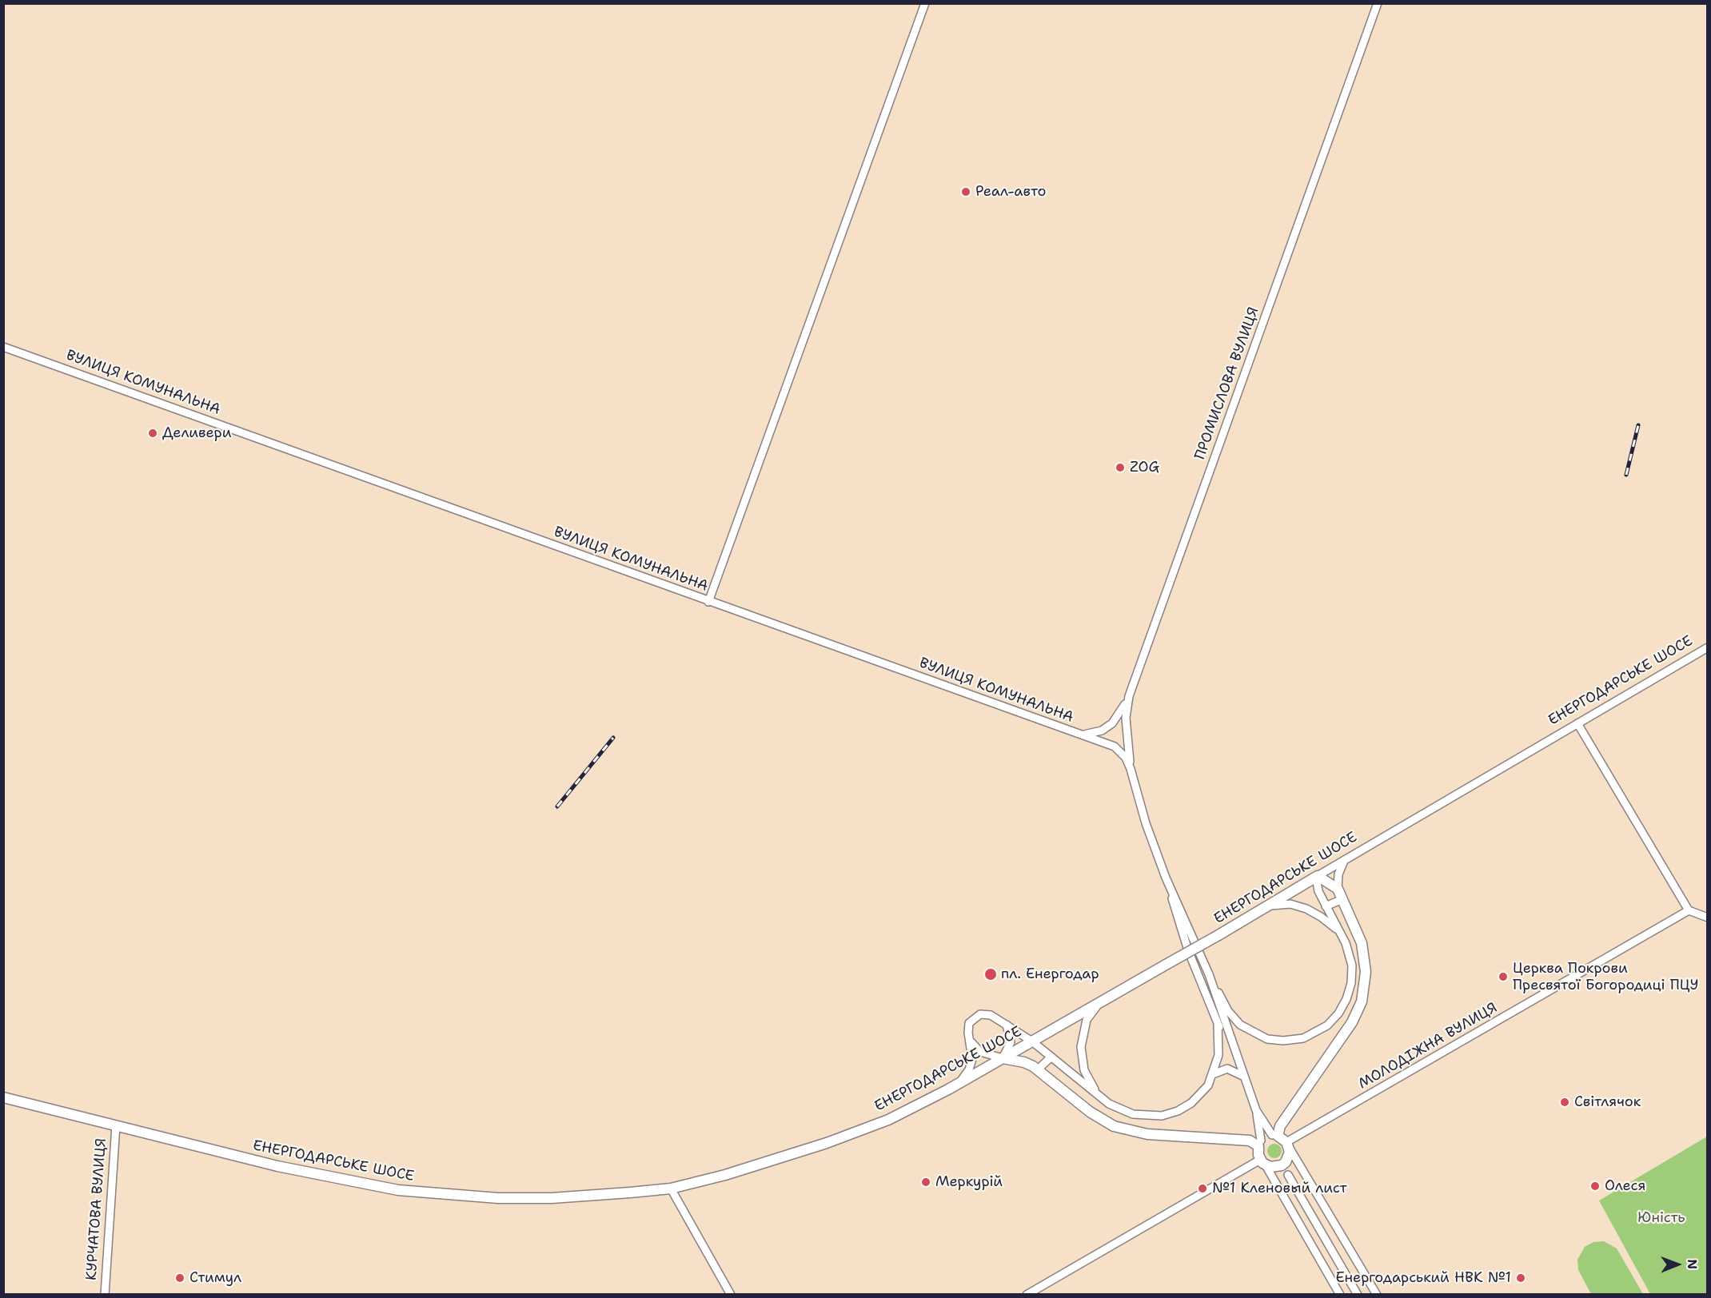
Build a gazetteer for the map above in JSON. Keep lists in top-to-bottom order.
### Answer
{
  "streets": {
    "main road": ["ЕНЕРГОДАРСЬКЕ ШОСЕ"],
    "street": [
      "ВУЛИЦЯ КОМУНАЛЬНА",
      "ПРОМИСЛОВА ВУЛИЦЯ",
      "МОЛОДІЖНА ВУЛИЦЯ",
      "КУРЧАТОВА ВУЛИЦЯ"
    ]
  },
  "crossings": [
    ["ВУЛИЦЯ КОМУНАЛЬНА", "ПРОМИСЛОВА ВУЛИЦЯ"],
    ["ЕНЕРГОДАРСЬКЕ ШОСЕ", "КУРЧАТОВА ВУЛИЦЯ"]
  ],
  "parks": ["Юність"],
  "places": [
    "Реал-авто",
    "Деливери",
    "ZOG",
    "пл. Енергодар",
    "Церква Покрови Пресвятої Богородиці ПЦУ",
    "Світлячок",
    "Меркурій",
    "Олеся",
    "№1 Кленовый лист",
    "Стимул",
    "Енергодарський НВК №1"
  ],
  "north": "right"
}
